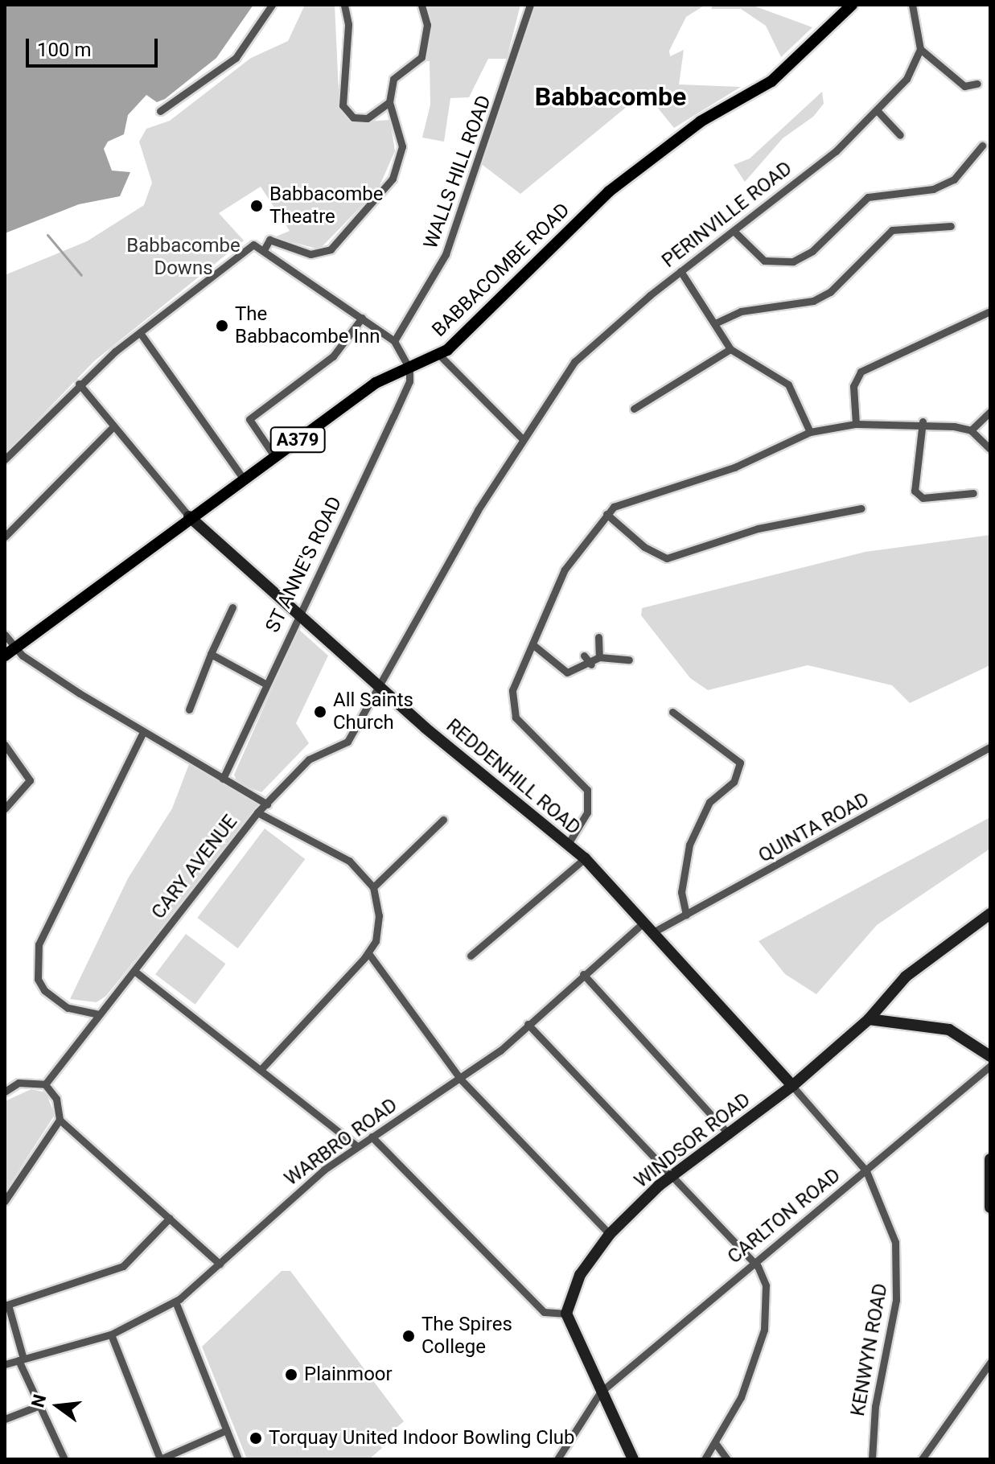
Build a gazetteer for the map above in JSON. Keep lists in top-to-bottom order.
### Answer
{
  "streets": {
    "main road": ["BABBACOMBE ROAD", "A379"],
    "street": [
      "WALLS HILL ROAD",
      "PERINVILLE ROAD",
      "ST ANNE'S ROAD",
      "REDDENHILL ROAD",
      "QUINTA ROAD",
      "CARY AVENUE",
      "WINDSOR ROAD",
      "WARBRO ROAD",
      "CARLTON ROAD",
      "KENWYN ROAD"
    ]
  },
  "crossings": [
    ["PERINVILLE ROAD", "REDDENHILL ROAD"],
    ["PERINVILLE ROAD", "CARY AVENUE"],
    ["BABBACOMBE ROAD", "ST ANNE'S ROAD"],
    ["BABBACOMBE ROAD", "REDDENHILL ROAD"],
    ["ST ANNE'S ROAD", "REDDENHILL ROAD"],
    ["REDDENHILL ROAD", "QUINTA ROAD"],
    ["REDDENHILL ROAD", "CARY AVENUE"],
    ["REDDENHILL ROAD", "WINDSOR ROAD"],
    ["REDDENHILL ROAD", "WARBRO ROAD"],
    ["REDDENHILL ROAD", "KENWYN ROAD"],
    ["WINDSOR ROAD", "KENWYN ROAD"],
    ["CARLTON ROAD", "KENWYN ROAD"]
  ],
  "districts": ["Babbacombe"],
  "parks": ["Babbacombe Downs"],
  "places": [
    "Babbacombe Theatre",
    "The Babbacombe Inn",
    "All Saints Church",
    "The Spires College",
    "Plainmoor",
    "Torquay United Indoor Bowling Club"
  ],
  "scale_bar": "100 m",
  "north": "left"
}
